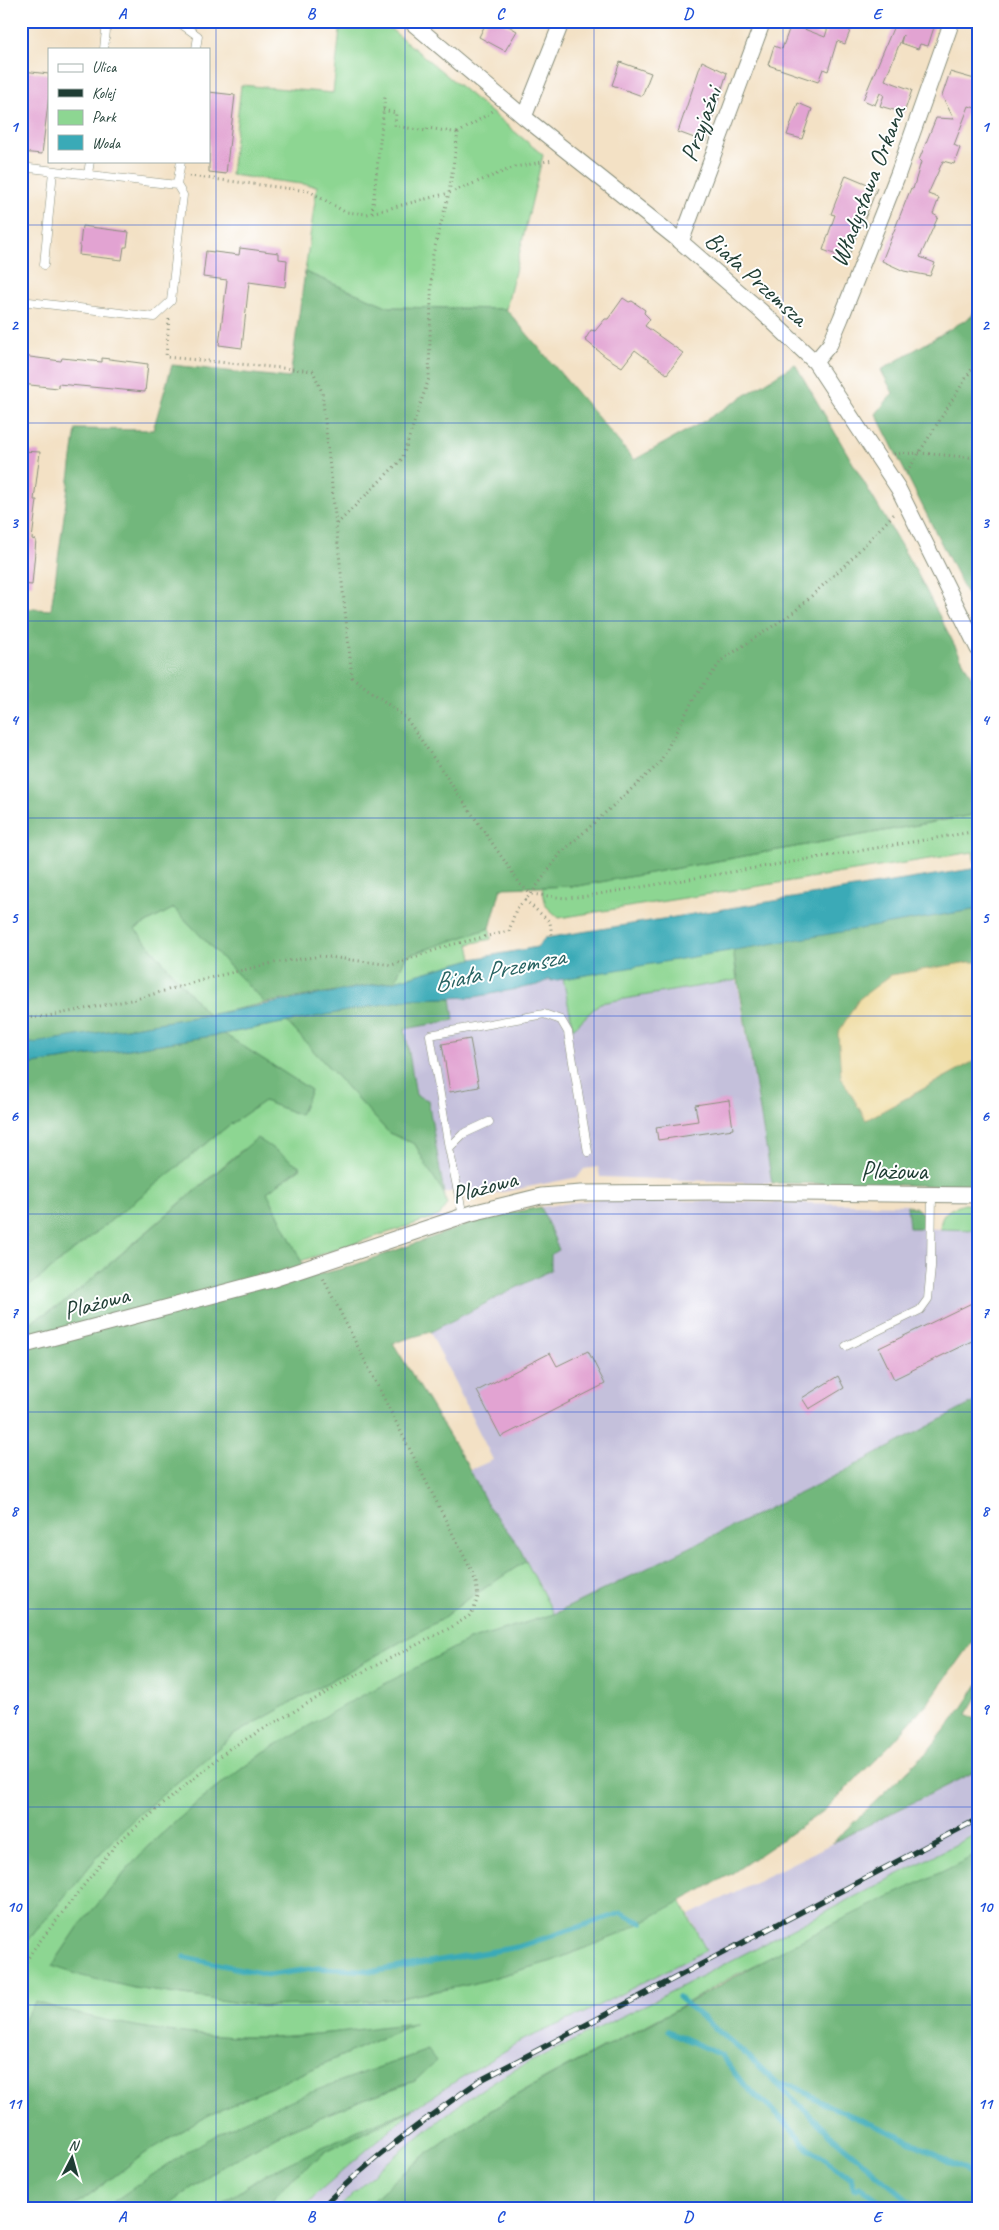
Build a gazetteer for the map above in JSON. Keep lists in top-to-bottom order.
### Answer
{
  "streets": {
    "street": [
      "Przyjaźni",
      "Władysława Orkana",
      "Biała Przemsza",
      "Plażowa"
    ]
  },
  "crossings": [
    ["Przyjaźni", "Biała Przemsza"],
    ["Władysława Orkana", "Biała Przemsza"]
  ],
  "water": ["Biała Przemsza"],
  "legend": [
    "Ulica",
    "Kolej",
    "Park",
    "Woda"
  ],
  "north": "top",
  "grid": {
    "columns": [
      "A",
      "B",
      "C",
      "D",
      "E"
    ],
    "rows": [
      "1",
      "2",
      "3",
      "4",
      "5",
      "6",
      "7",
      "8",
      "9",
      "10",
      "11"
    ]
  }
}
